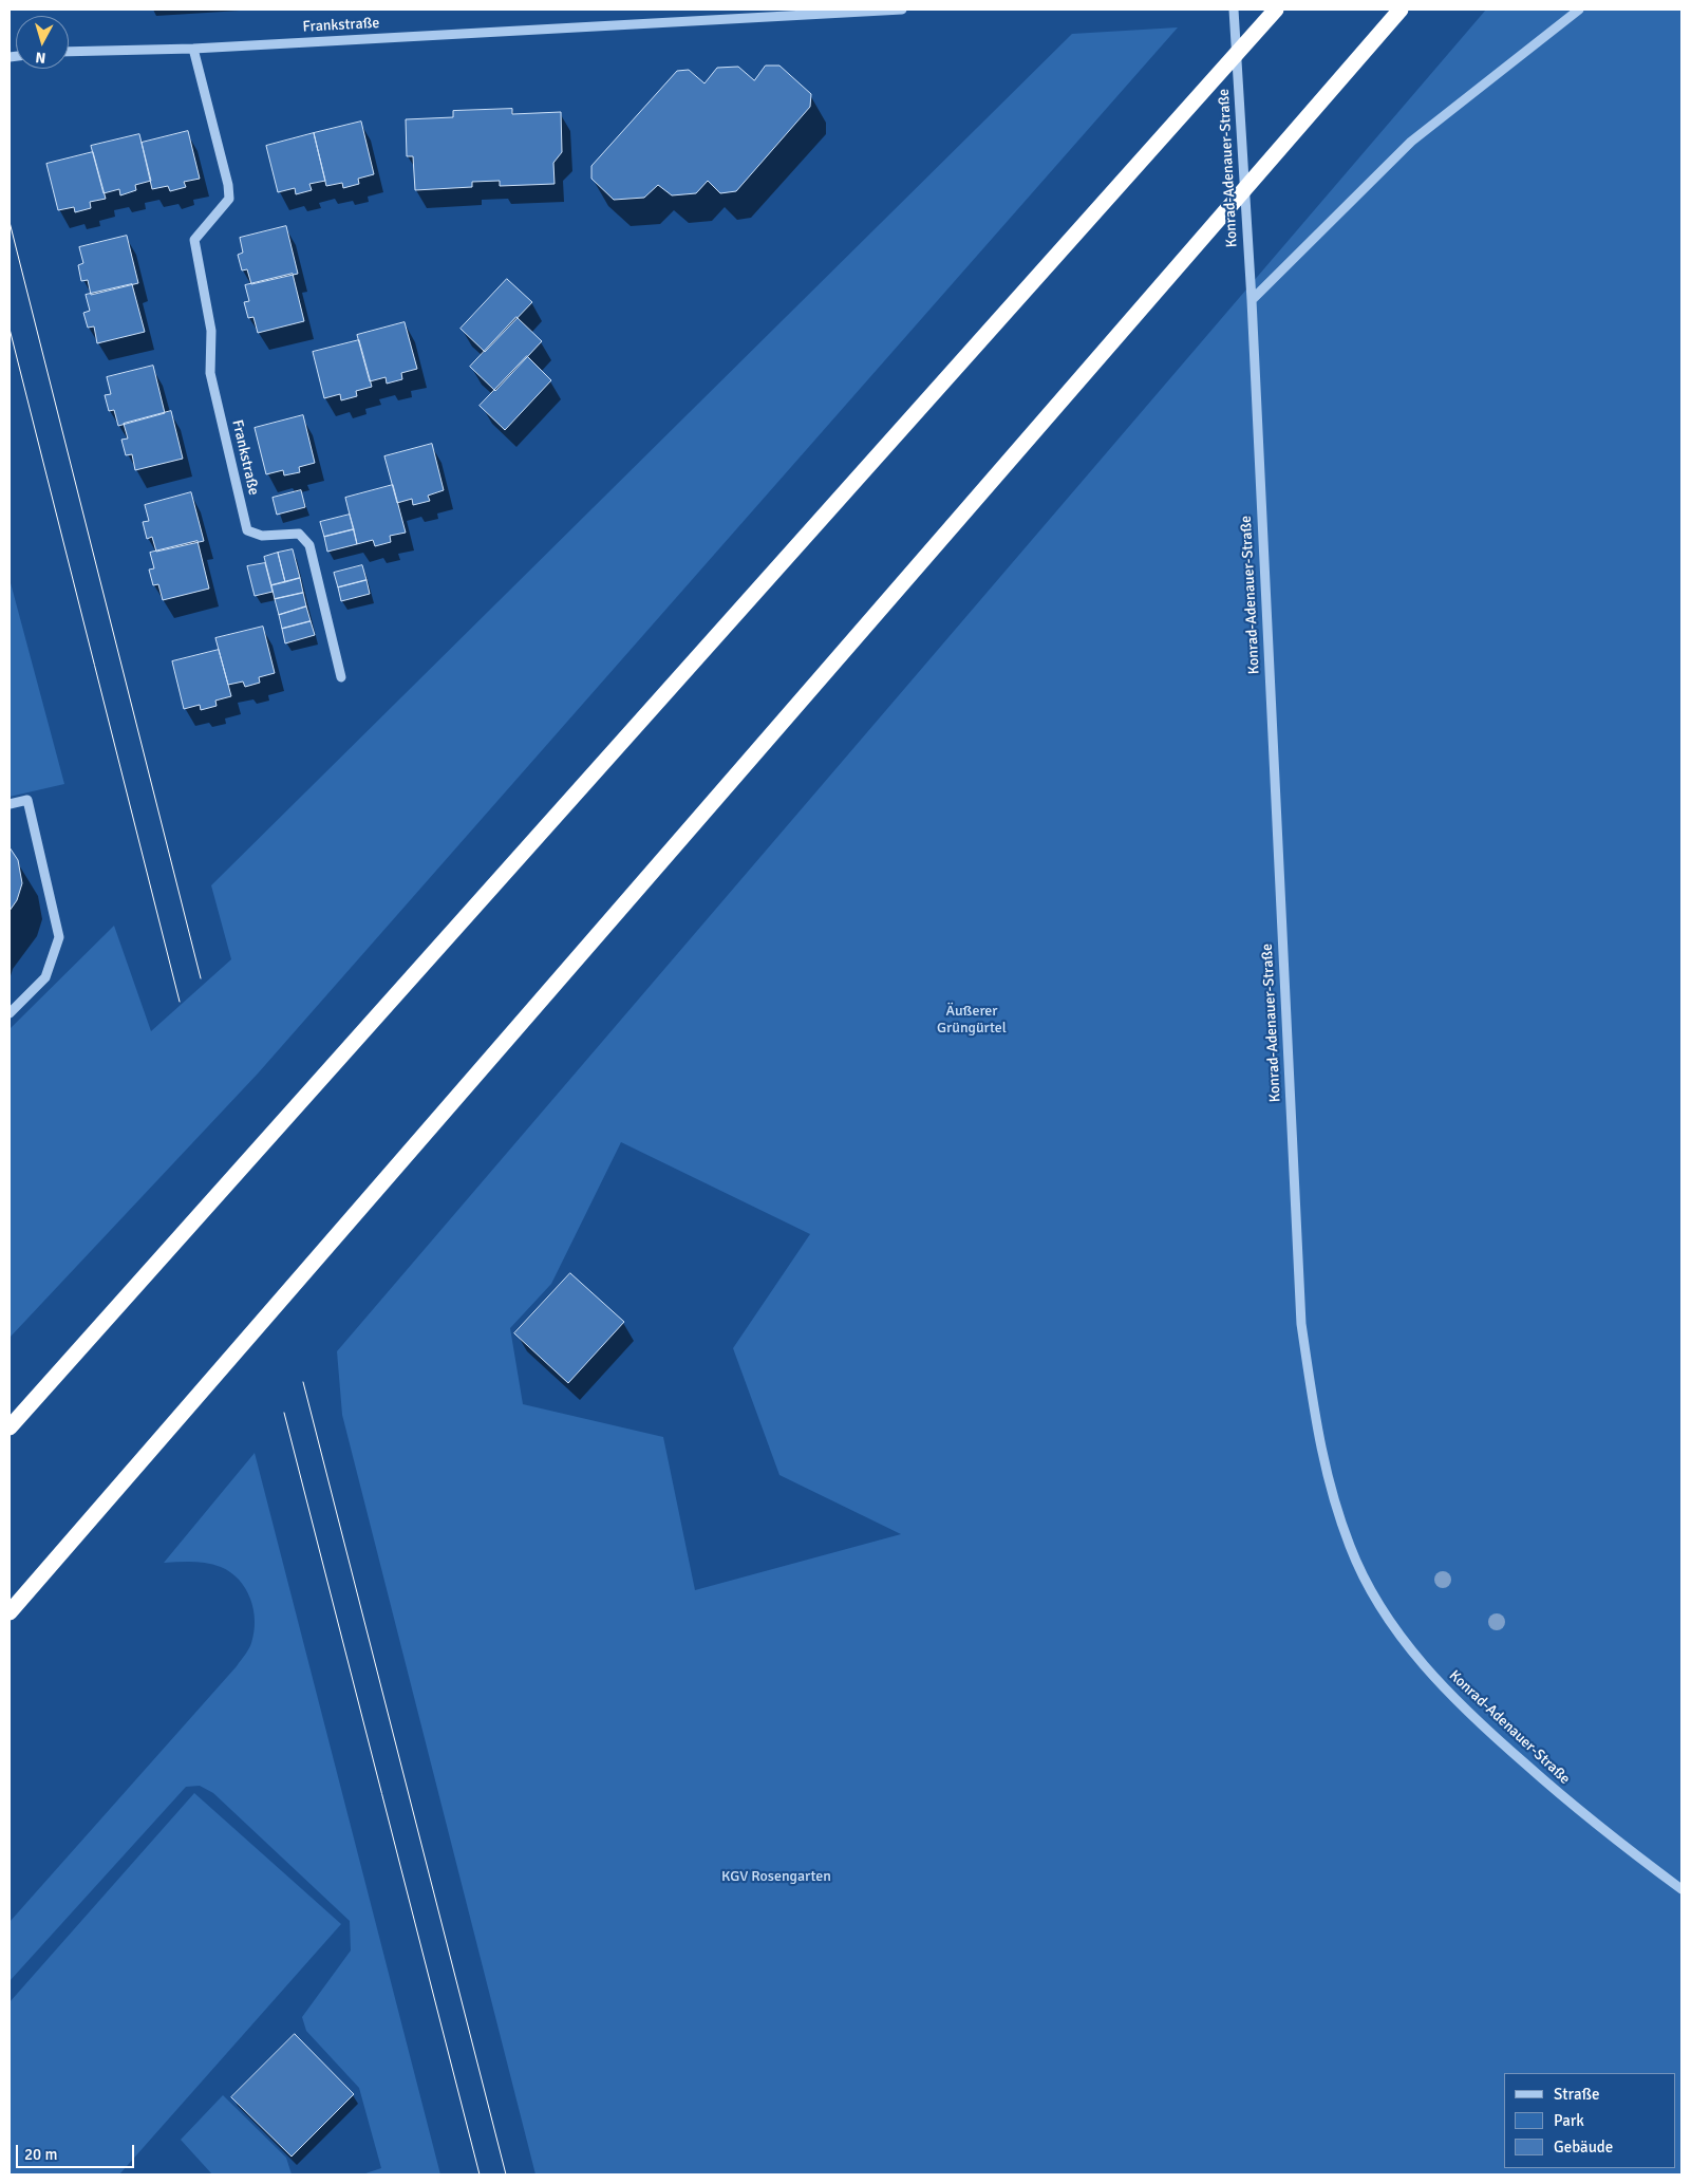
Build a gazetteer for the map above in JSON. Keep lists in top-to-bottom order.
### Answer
{
  "streets": {
    "street": ["Frankstraße", "Konrad-Adenauer-Straße"]
  },
  "parks": ["Äußerer Grüngürtel", "KGV Rosengarten"],
  "legend": ["Straße", "Park", "Gebäude"],
  "scale_bar": "20 m",
  "north": "bottom"
}
